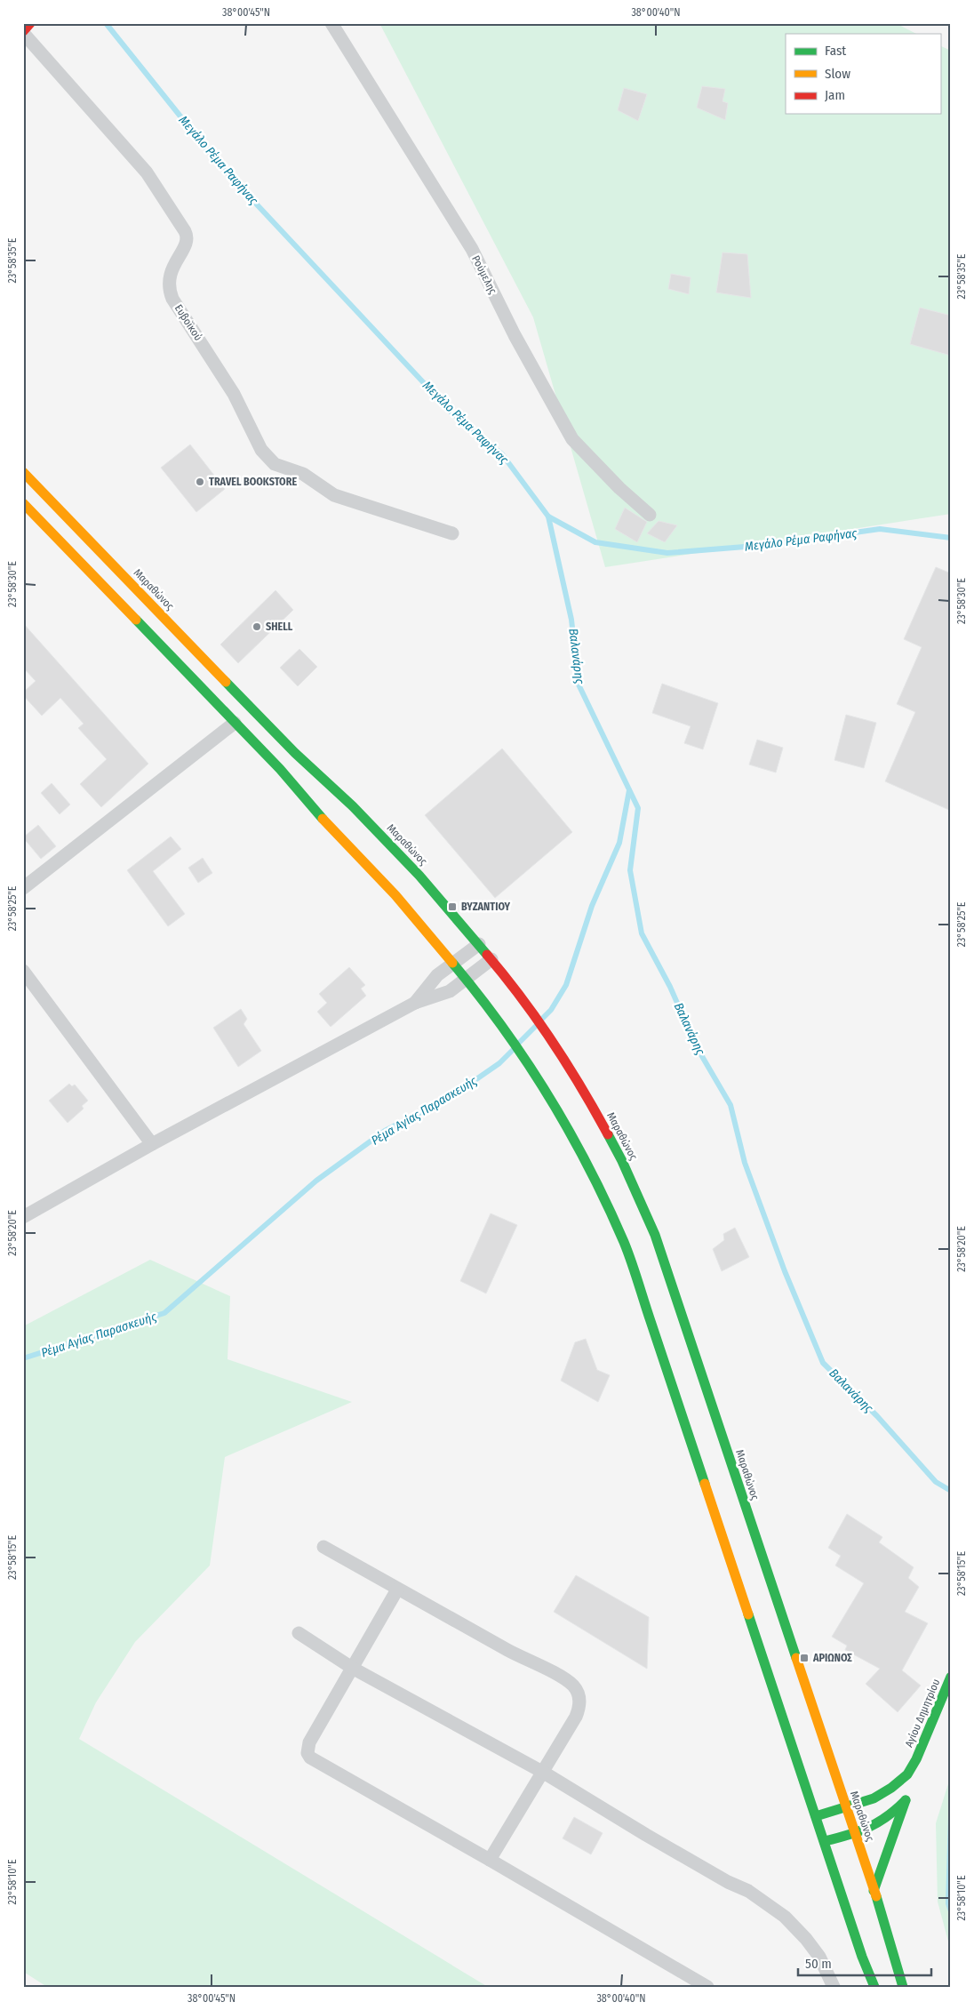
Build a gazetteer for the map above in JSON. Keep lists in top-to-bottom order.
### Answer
{
  "streets": {
    "main road": ["Μαραθώνος", "Αγίου Δημητρίου"],
    "street": ["Ρούμελης", "Ευβοϊκού"]
  },
  "crossings": [
    ["Μαραθώνος", "Αγίου Δημητρίου"]
  ],
  "water": ["Μεγάλο Ρέμα Ραφήνας", "Βαλανάρης", "Ρέμα Αγίας Παρασκευής"],
  "places": {
    "other": ["TRAVEL BOOKSTORE", "SHELL"],
    "transit": ["ΒΥΖΑΝΤΙΟΥ", "ΑΡΙΩΝΟΣ"]
  },
  "legend": ["Fast", "Slow", "Jam"],
  "scale_bar": "50 m",
  "coordinates": [
    "38°00'45\"N",
    "38°00'40\"N",
    "23°58'35\"E",
    "23°58'30\"E",
    "23°58'25\"E",
    "23°58'20\"E",
    "23°58'15\"E",
    "23°58'10\"E"
  ]
}
